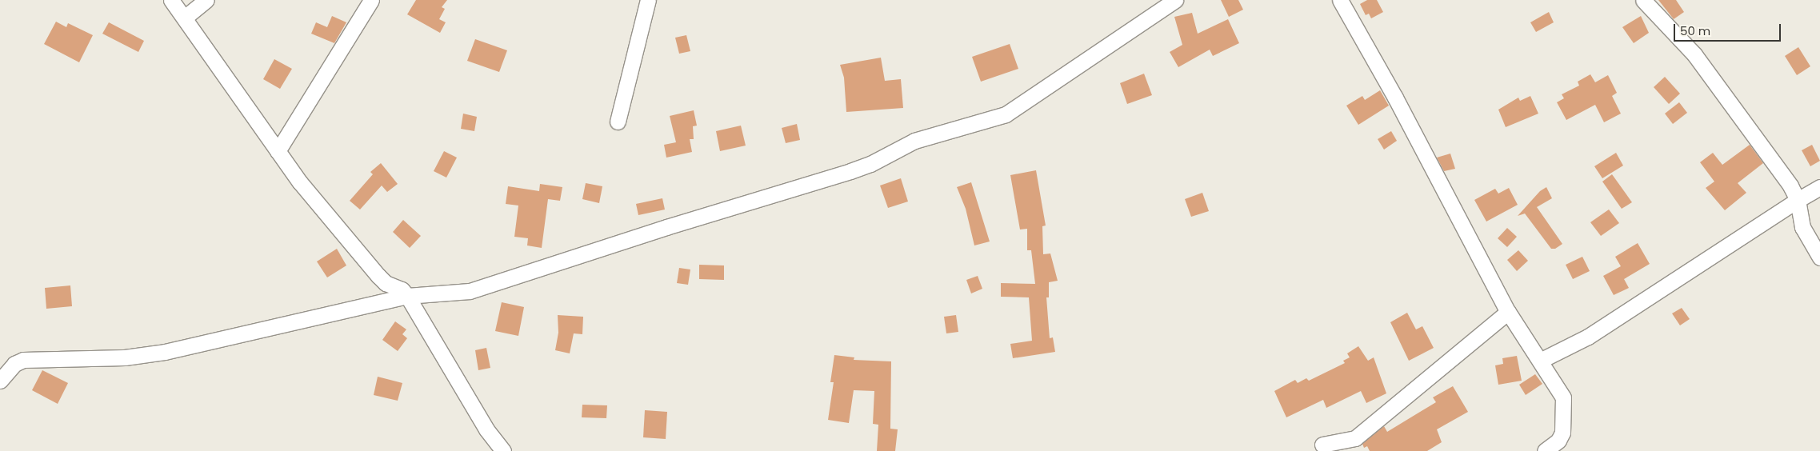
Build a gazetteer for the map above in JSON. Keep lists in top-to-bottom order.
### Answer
{
  "scale_bar": "50 m"
}
